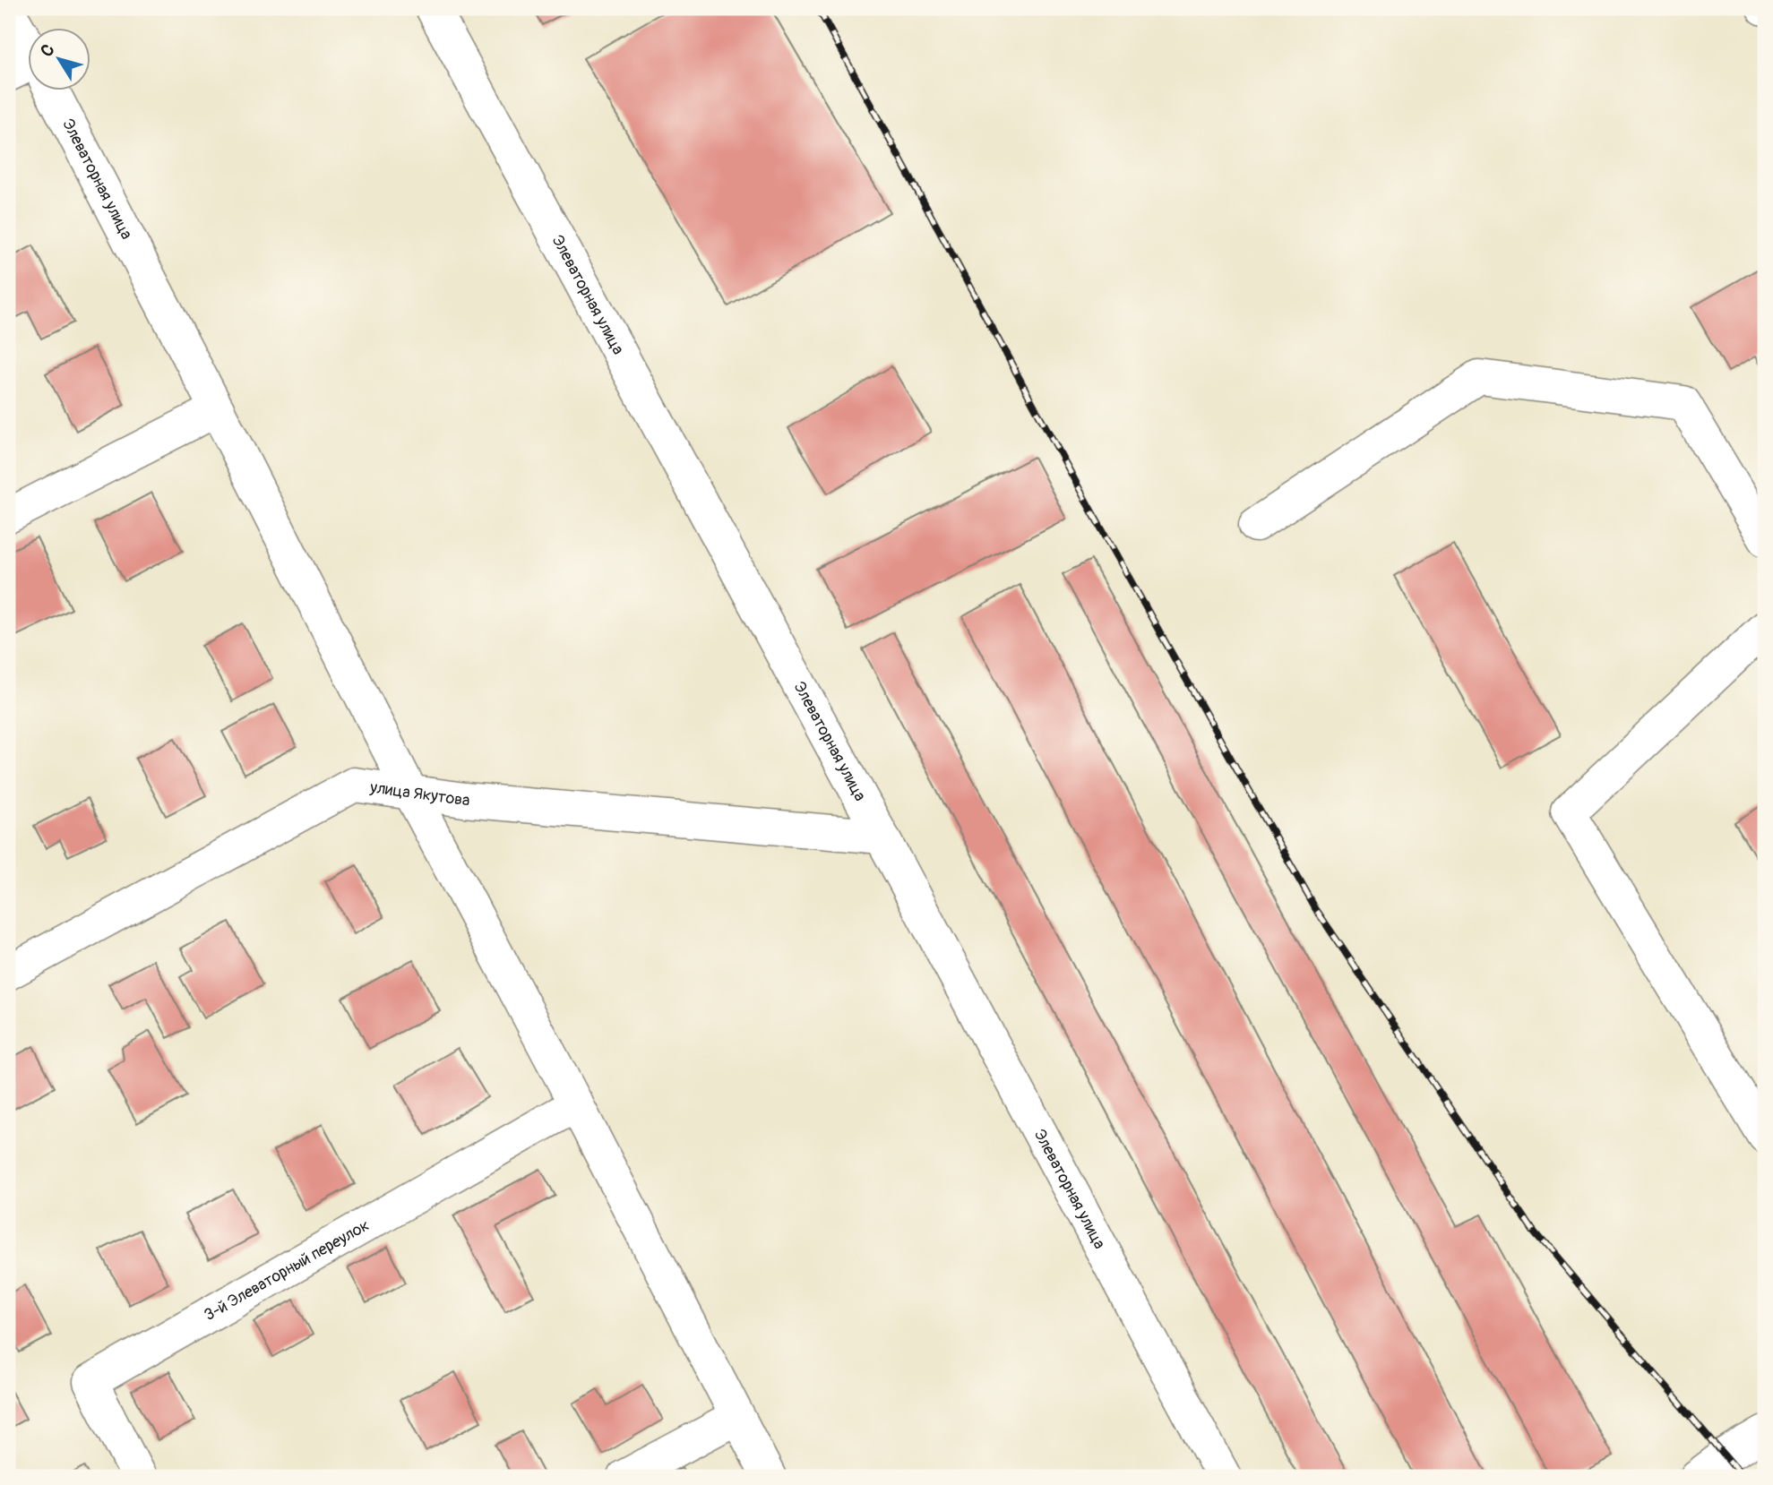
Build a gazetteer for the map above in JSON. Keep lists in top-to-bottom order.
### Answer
{
  "streets": {
    "street": ["Элеваторная улица", "улица Якутова", "3-й Элеваторный переулок"]
  },
  "crossings": [
    ["Элеваторная улица", "улица Якутова"],
    ["Элеваторная улица", "3-й Элеваторный переулок"]
  ],
  "north": "top left"
}
